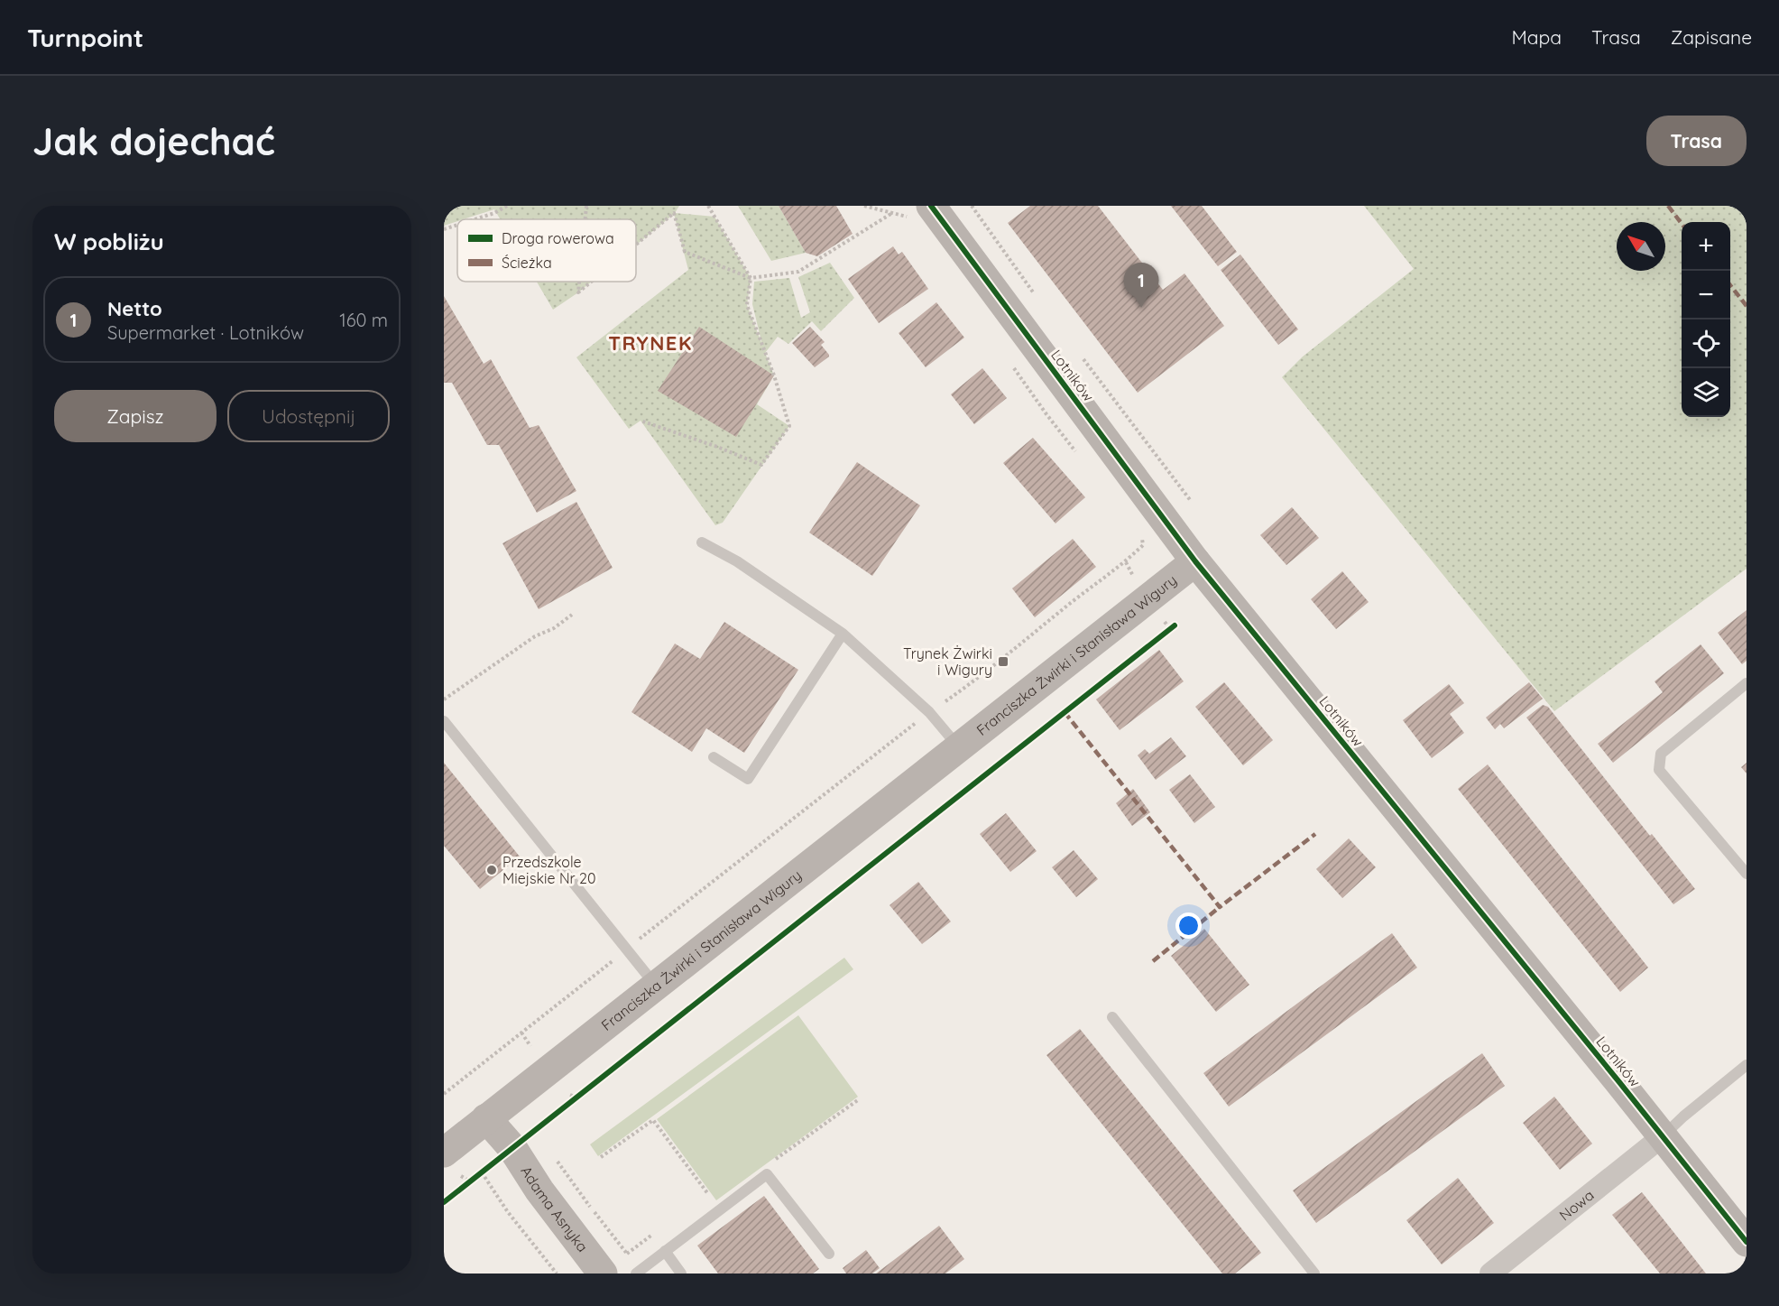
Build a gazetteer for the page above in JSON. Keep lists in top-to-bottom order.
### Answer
{
  "streets": {
    "street": [
      "Lotników",
      "Franciszka Żwirki i Stanisława Wigury",
      "Nowa",
      "Adama Asnyka"
    ]
  },
  "crossings": [
    ["Lotników", "Franciszka Żwirki i Stanisława Wigury"],
    ["Lotników", "Nowa"],
    ["Franciszka Żwirki i Stanisława Wigury", "Adama Asnyka"]
  ],
  "districts": ["TRYNEK"],
  "places": {
    "transit": ["Trynek Żwirki i Wigury"],
    "other": ["Przedszkole Miejskie Nr 20"]
  },
  "legend": ["Droga rowerowa", "Ścieżka"],
  "north": "top left",
  "page": {
    "header": "Turnpoint",
    "nav": ["Mapa", "Trasa", "Zapisane"],
    "buttons": [
      "Trasa",
      ["Zapisz", "Udostępnij"]
    ],
    "title": "Jak dojechać",
    "heading": "W pobliżu",
    "map_buttons": ["+", "−"],
    "pins": "1",
    "list": [
      {
        "mark": "1",
        "name": "Netto",
        "note": "Supermarket · Lotników",
        "value": "160 m"
      }
    ]
  }
}
